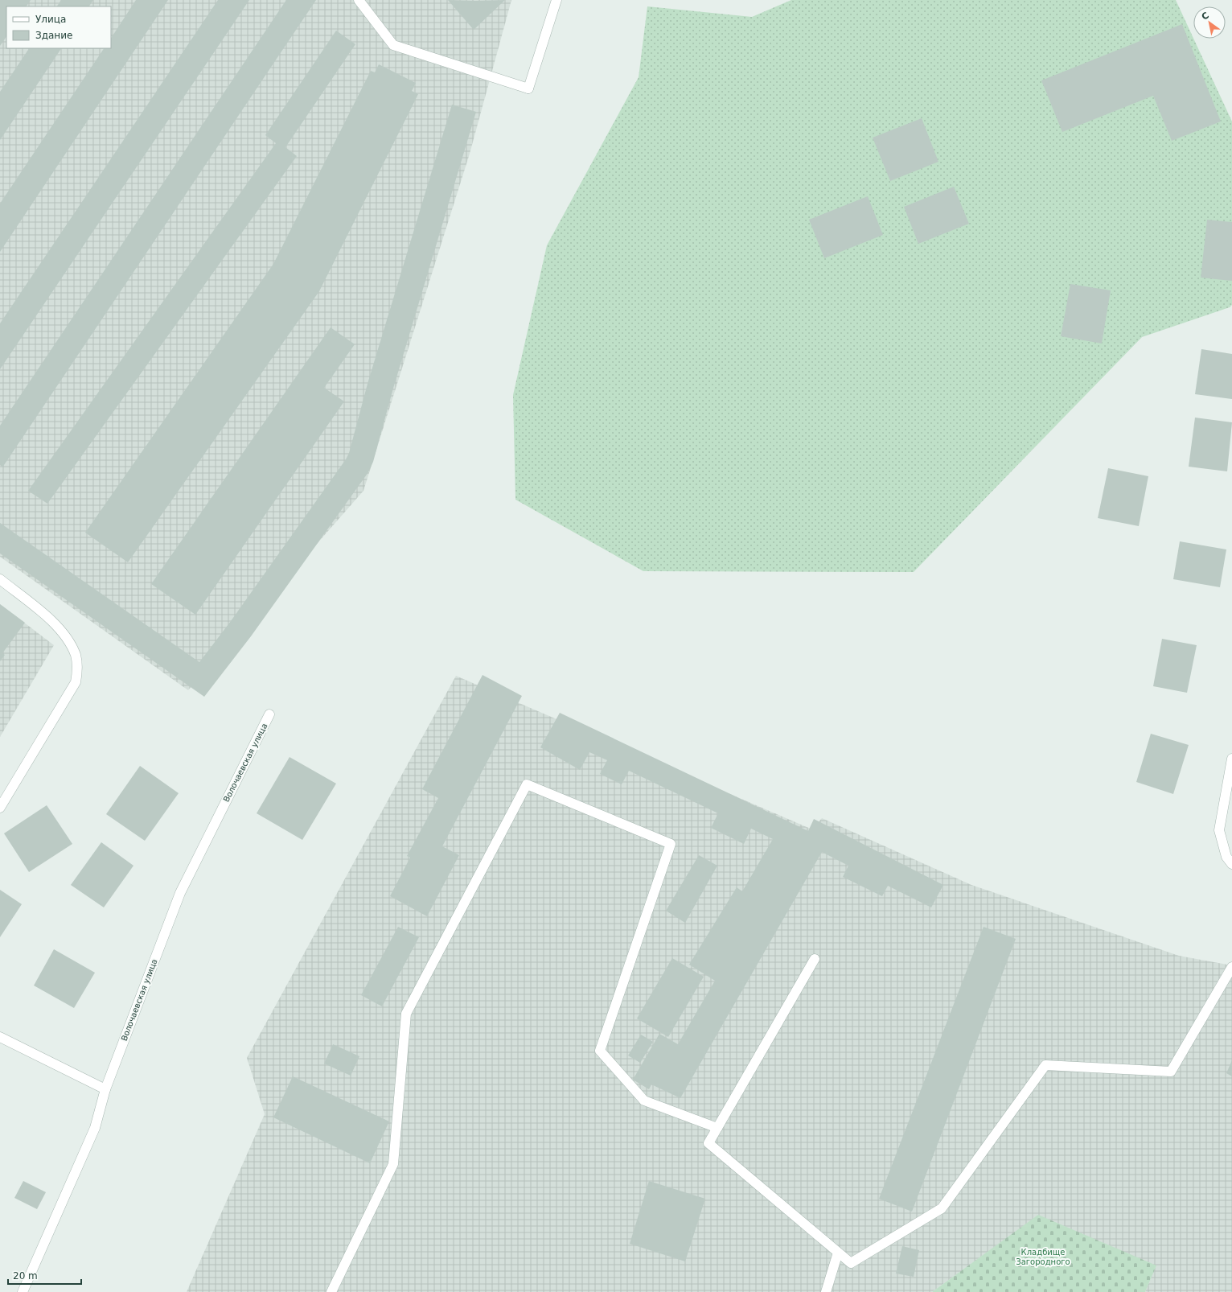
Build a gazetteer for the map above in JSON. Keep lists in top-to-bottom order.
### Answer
{
  "streets": {
    "street": ["Волочаевская улица"]
  },
  "parks": ["Кладбище Загородного"],
  "legend": ["Улица", "Здание"],
  "scale_bar": "20 m",
  "north": "top left"
}
